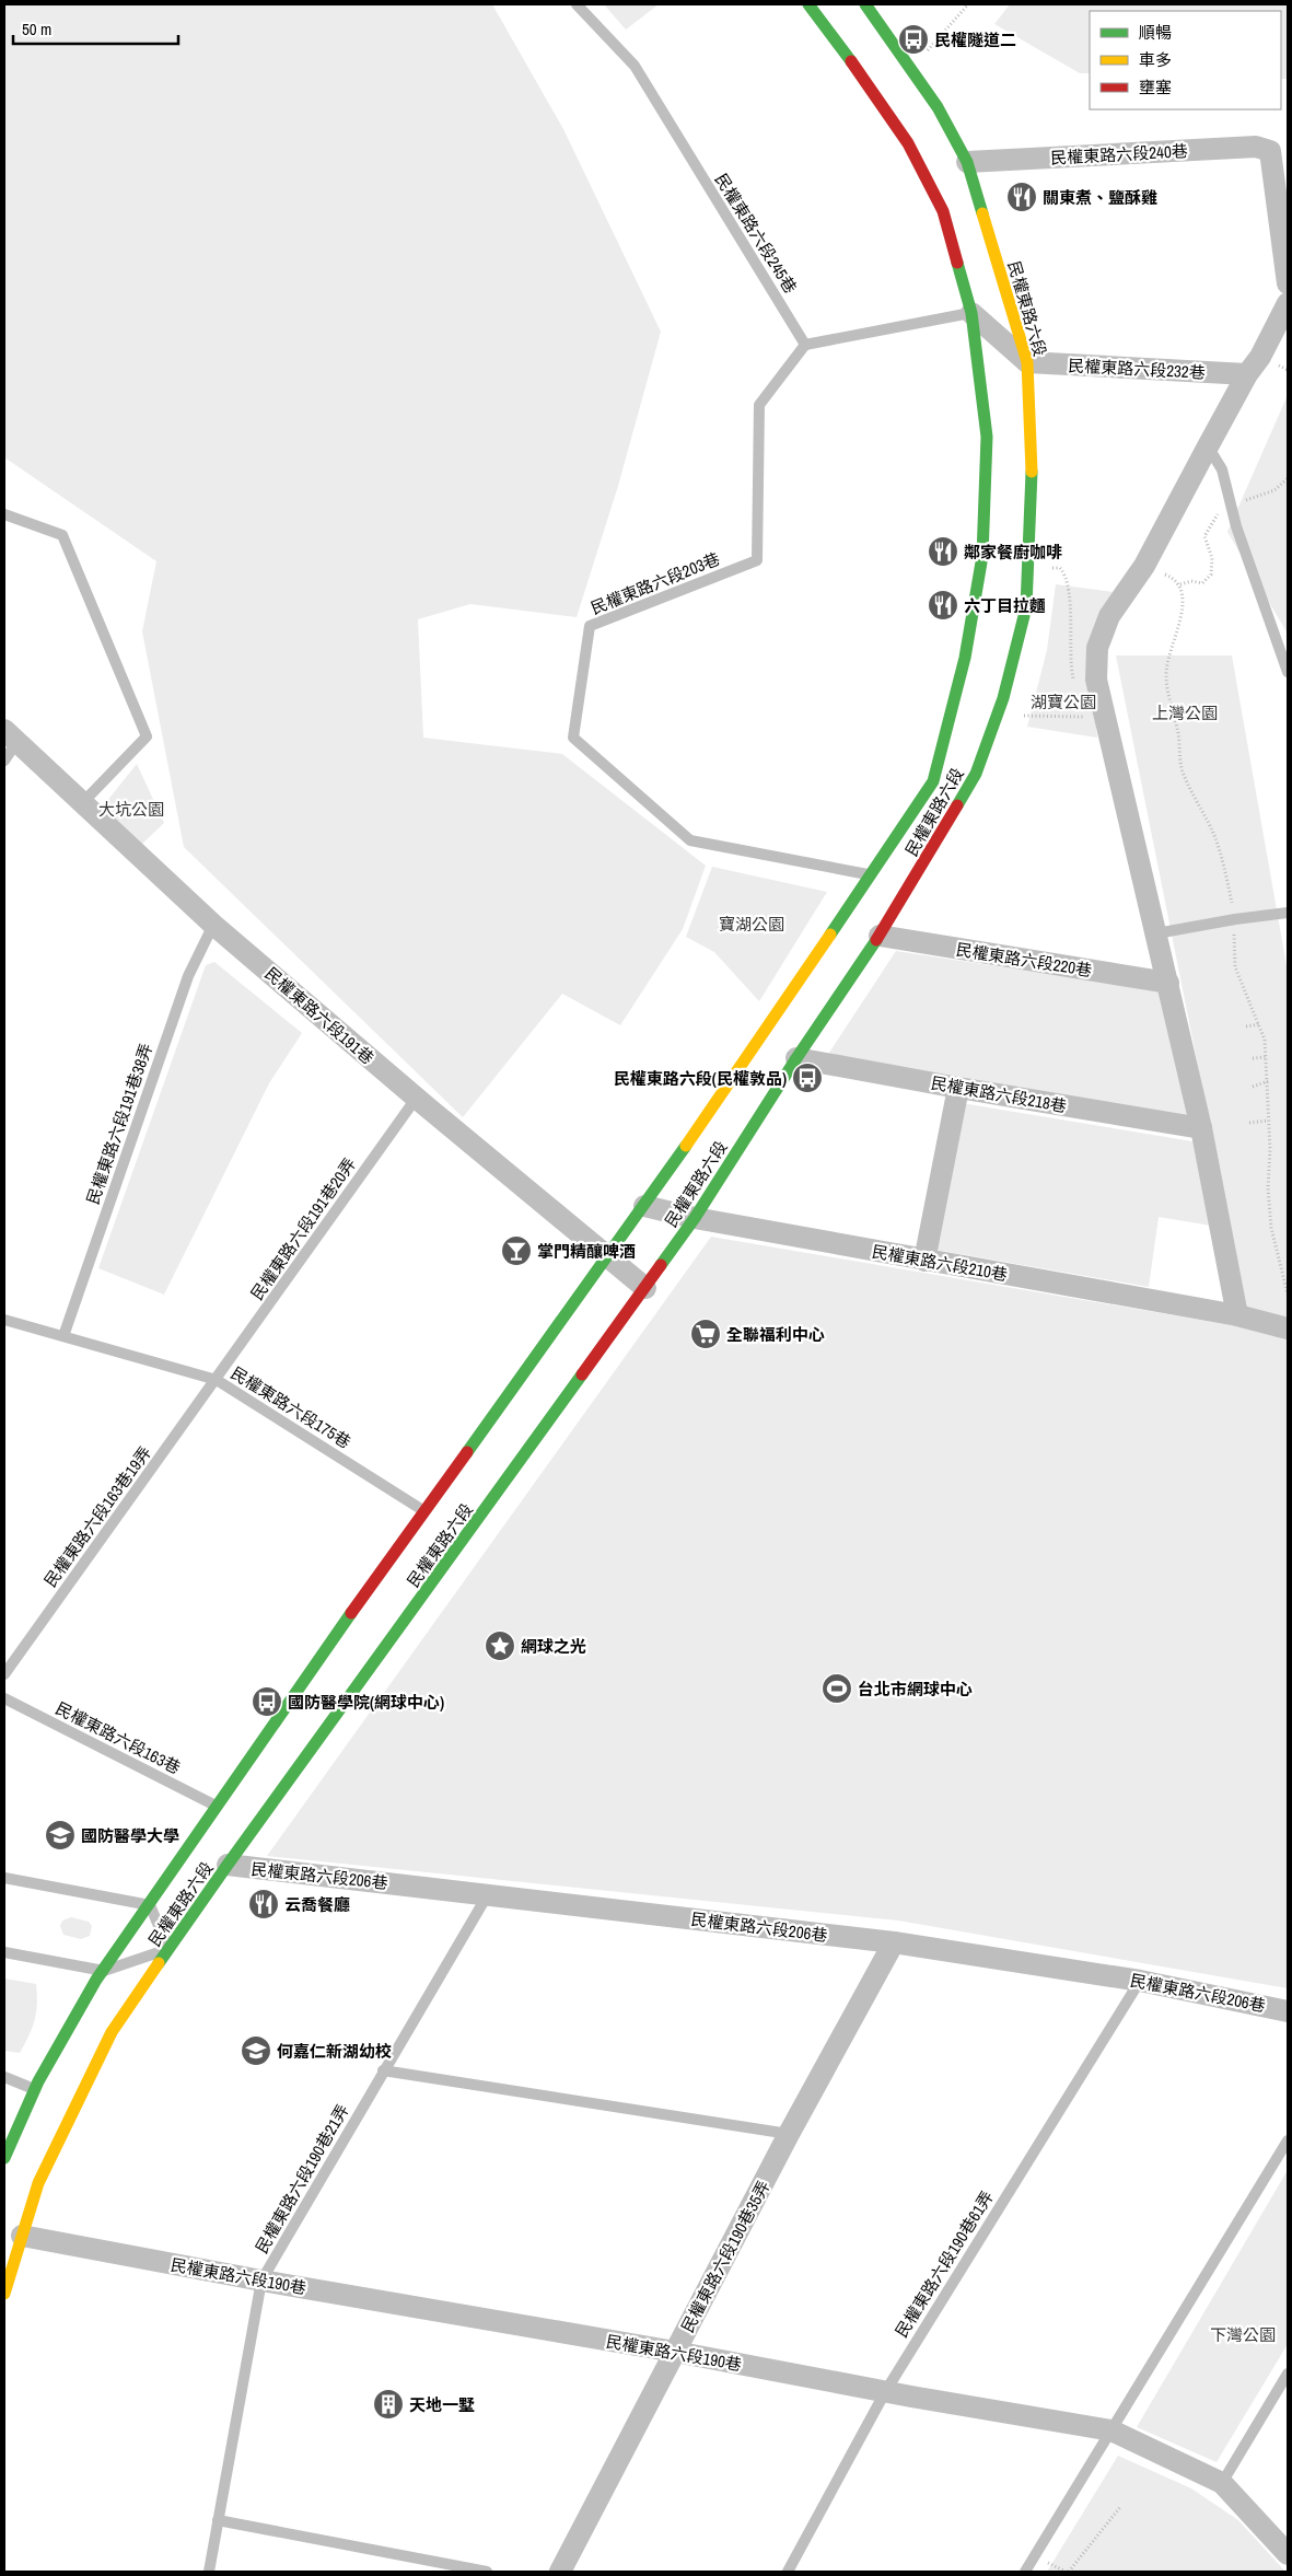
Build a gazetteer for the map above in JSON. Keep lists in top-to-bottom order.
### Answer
{
  "streets": {
    "main road": ["民權東路六段"],
    "street": [
      "民權東路六段240巷",
      "民權東路六段232巷",
      "民權東路六段220巷",
      "民權東路六段191巷",
      "民權東路六段218巷",
      "民權東路六段210巷",
      "民權東路六段206巷",
      "民權東路六段190巷35弄",
      "民權東路六段190巷"
    ],
    "lane": [
      "民權東路六段245巷",
      "民權東路六段203巷",
      "民權東路六段191巷38弄",
      "民權東路六段191巷20弄",
      "民權東路六段175巷",
      "民權東路六段163巷19弄",
      "民權東路六段163巷",
      "民權東路六段190巷21弄",
      "民權東路六段190巷61弄"
    ]
  },
  "crossings": [
    ["民權東路六段240巷", "民權東路六段"],
    ["民權東路六段245巷", "民權東路六段203巷"],
    ["民權東路六段", "民權東路六段232巷"],
    ["民權東路六段", "民權東路六段203巷"],
    ["民權東路六段", "民權東路六段220巷"],
    ["民權東路六段", "民權東路六段191巷"],
    ["民權東路六段", "民權東路六段218巷"],
    ["民權東路六段", "民權東路六段210巷"],
    ["民權東路六段", "民權東路六段175巷"],
    ["民權東路六段", "民權東路六段163巷"],
    ["民權東路六段", "民權東路六段206巷"],
    ["民權東路六段", "民權東路六段190巷"],
    ["民權東路六段191巷", "民權東路六段191巷38弄"],
    ["民權東路六段191巷", "民權東路六段191巷20弄"],
    ["民權東路六段191巷38弄", "民權東路六段175巷"],
    ["民權東路六段191巷20弄", "民權東路六段175巷"],
    ["民權東路六段191巷20弄", "民權東路六段163巷19弄"],
    ["民權東路六段175巷", "民權東路六段163巷19弄"],
    ["民權東路六段206巷", "民權東路六段190巷21弄"],
    ["民權東路六段206巷", "民權東路六段190巷35弄"],
    ["民權東路六段206巷", "民權東路六段190巷61弄"],
    ["民權東路六段190巷21弄", "民權東路六段190巷"],
    ["民權東路六段190巷35弄", "民權東路六段190巷"],
    ["民權東路六段190巷61弄", "民權東路六段190巷"]
  ],
  "parks": [
    "湖寶公園",
    "上灣公園",
    "大坑公園",
    "寶湖公園",
    "下灣公園"
  ],
  "places": {
    "bus stop": ["民權隧道二", "民權東路六段(民權敦品)", "國防醫學院(網球中心)"],
    "restaurant": [
      "關東煮、鹽酥雞",
      "鄰家餐廚咖啡",
      "六丁目拉麵",
      "云喬餐廳"
    ],
    "bar": ["掌門精釀啤酒"],
    "supermarket": ["全聯福利中心"],
    "place": ["網球之光"],
    "sports": ["台北市網球中心"],
    "school or university": ["國防醫學大學", "何嘉仁新湖幼校"],
    "building": ["天地一墅"]
  },
  "legend": ["順暢", "車多", "壅塞"],
  "scale_bar": "50 m"
}
